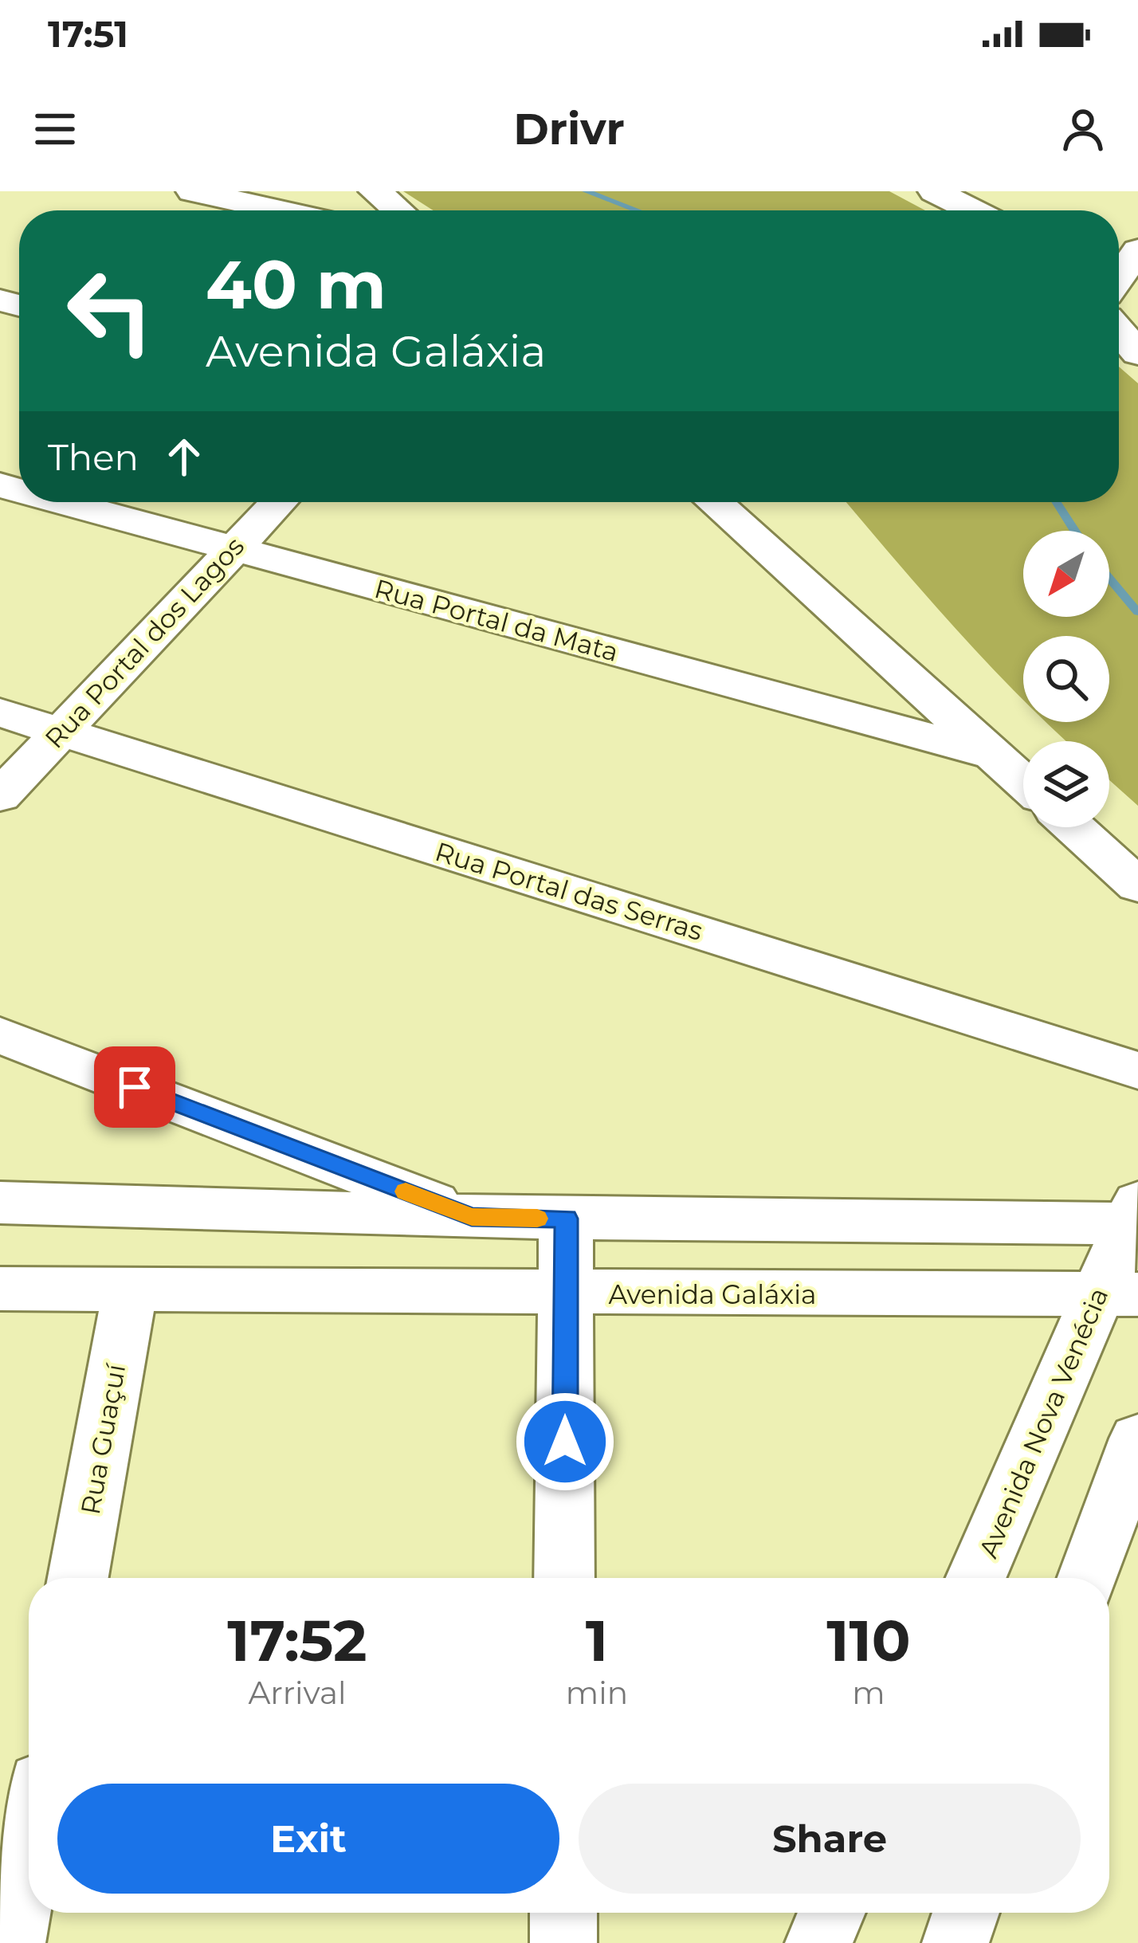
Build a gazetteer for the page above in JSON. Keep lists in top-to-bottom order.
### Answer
{
  "streets": {
    "street": [
      "Rua Portal da Mata",
      "Rua Portal dos Lagos",
      "Rua Portal das Serras",
      "Avenida Galáxia",
      "Avenida Nova Venécia",
      "Rua Guaçuí"
    ]
  },
  "crossings": [
    ["Rua Portal da Mata", "Rua Portal dos Lagos"],
    ["Rua Portal dos Lagos", "Rua Portal das Serras"],
    ["Avenida Galáxia", "Avenida Nova Venécia"],
    ["Avenida Galáxia", "Rua Guaçuí"]
  ],
  "north": "bottom left",
  "page": {
    "status": "17:51",
    "header": "Drivr",
    "turn": ["40 m", "Avenida Galáxia"],
    "then": "Then",
    "eta": [
      "17:52",
      "Arrival",
      "1",
      "min",
      "110",
      "m"
    ],
    "buttons": ["Exit", "Share"]
  }
}
